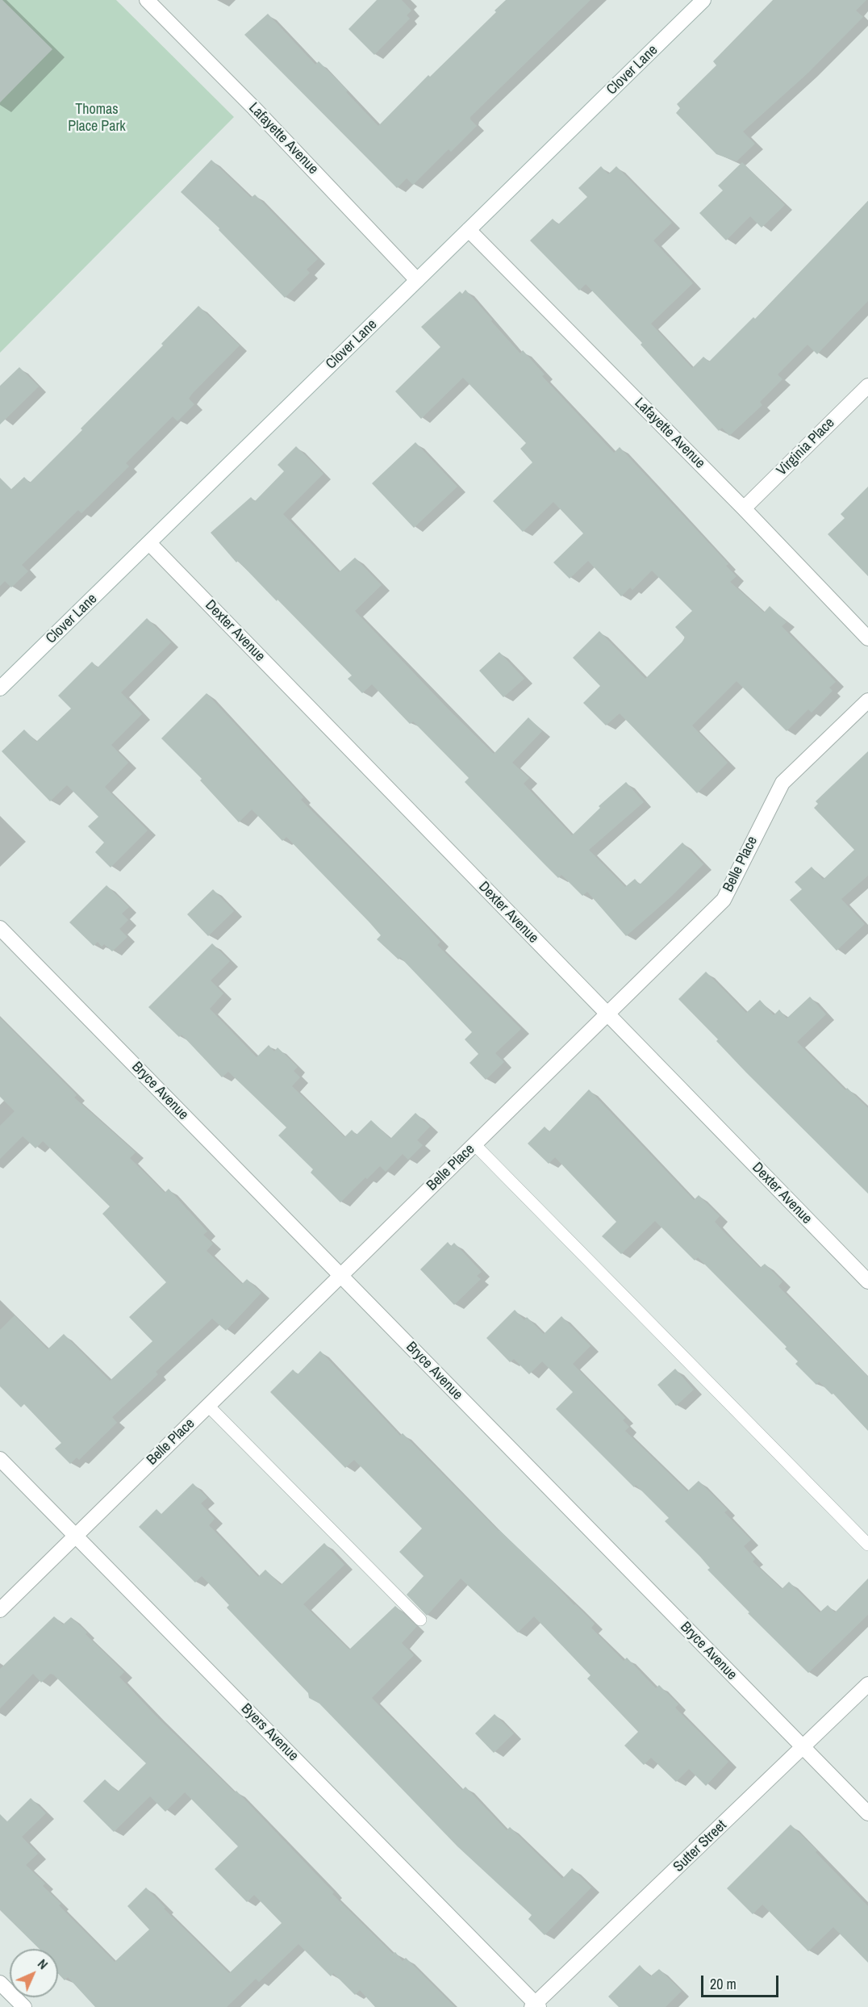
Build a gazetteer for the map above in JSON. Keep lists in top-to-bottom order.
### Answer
{
  "streets": {
    "street": [
      "Clover Lane",
      "Lafayette Avenue",
      "Virginia Place",
      "Dexter Avenue",
      "Belle Place",
      "Bryce Avenue",
      "Byers Avenue",
      "Sutter Street"
    ]
  },
  "crossings": [
    ["Clover Lane", "Lafayette Avenue"],
    ["Clover Lane", "Dexter Avenue"],
    ["Lafayette Avenue", "Virginia Place"],
    ["Dexter Avenue", "Belle Place"],
    ["Belle Place", "Bryce Avenue"],
    ["Belle Place", "Byers Avenue"],
    ["Bryce Avenue", "Sutter Street"],
    ["Byers Avenue", "Sutter Street"]
  ],
  "parks": ["Thomas Place Park"],
  "scale_bar": "20 m",
  "north": "top right"
}
